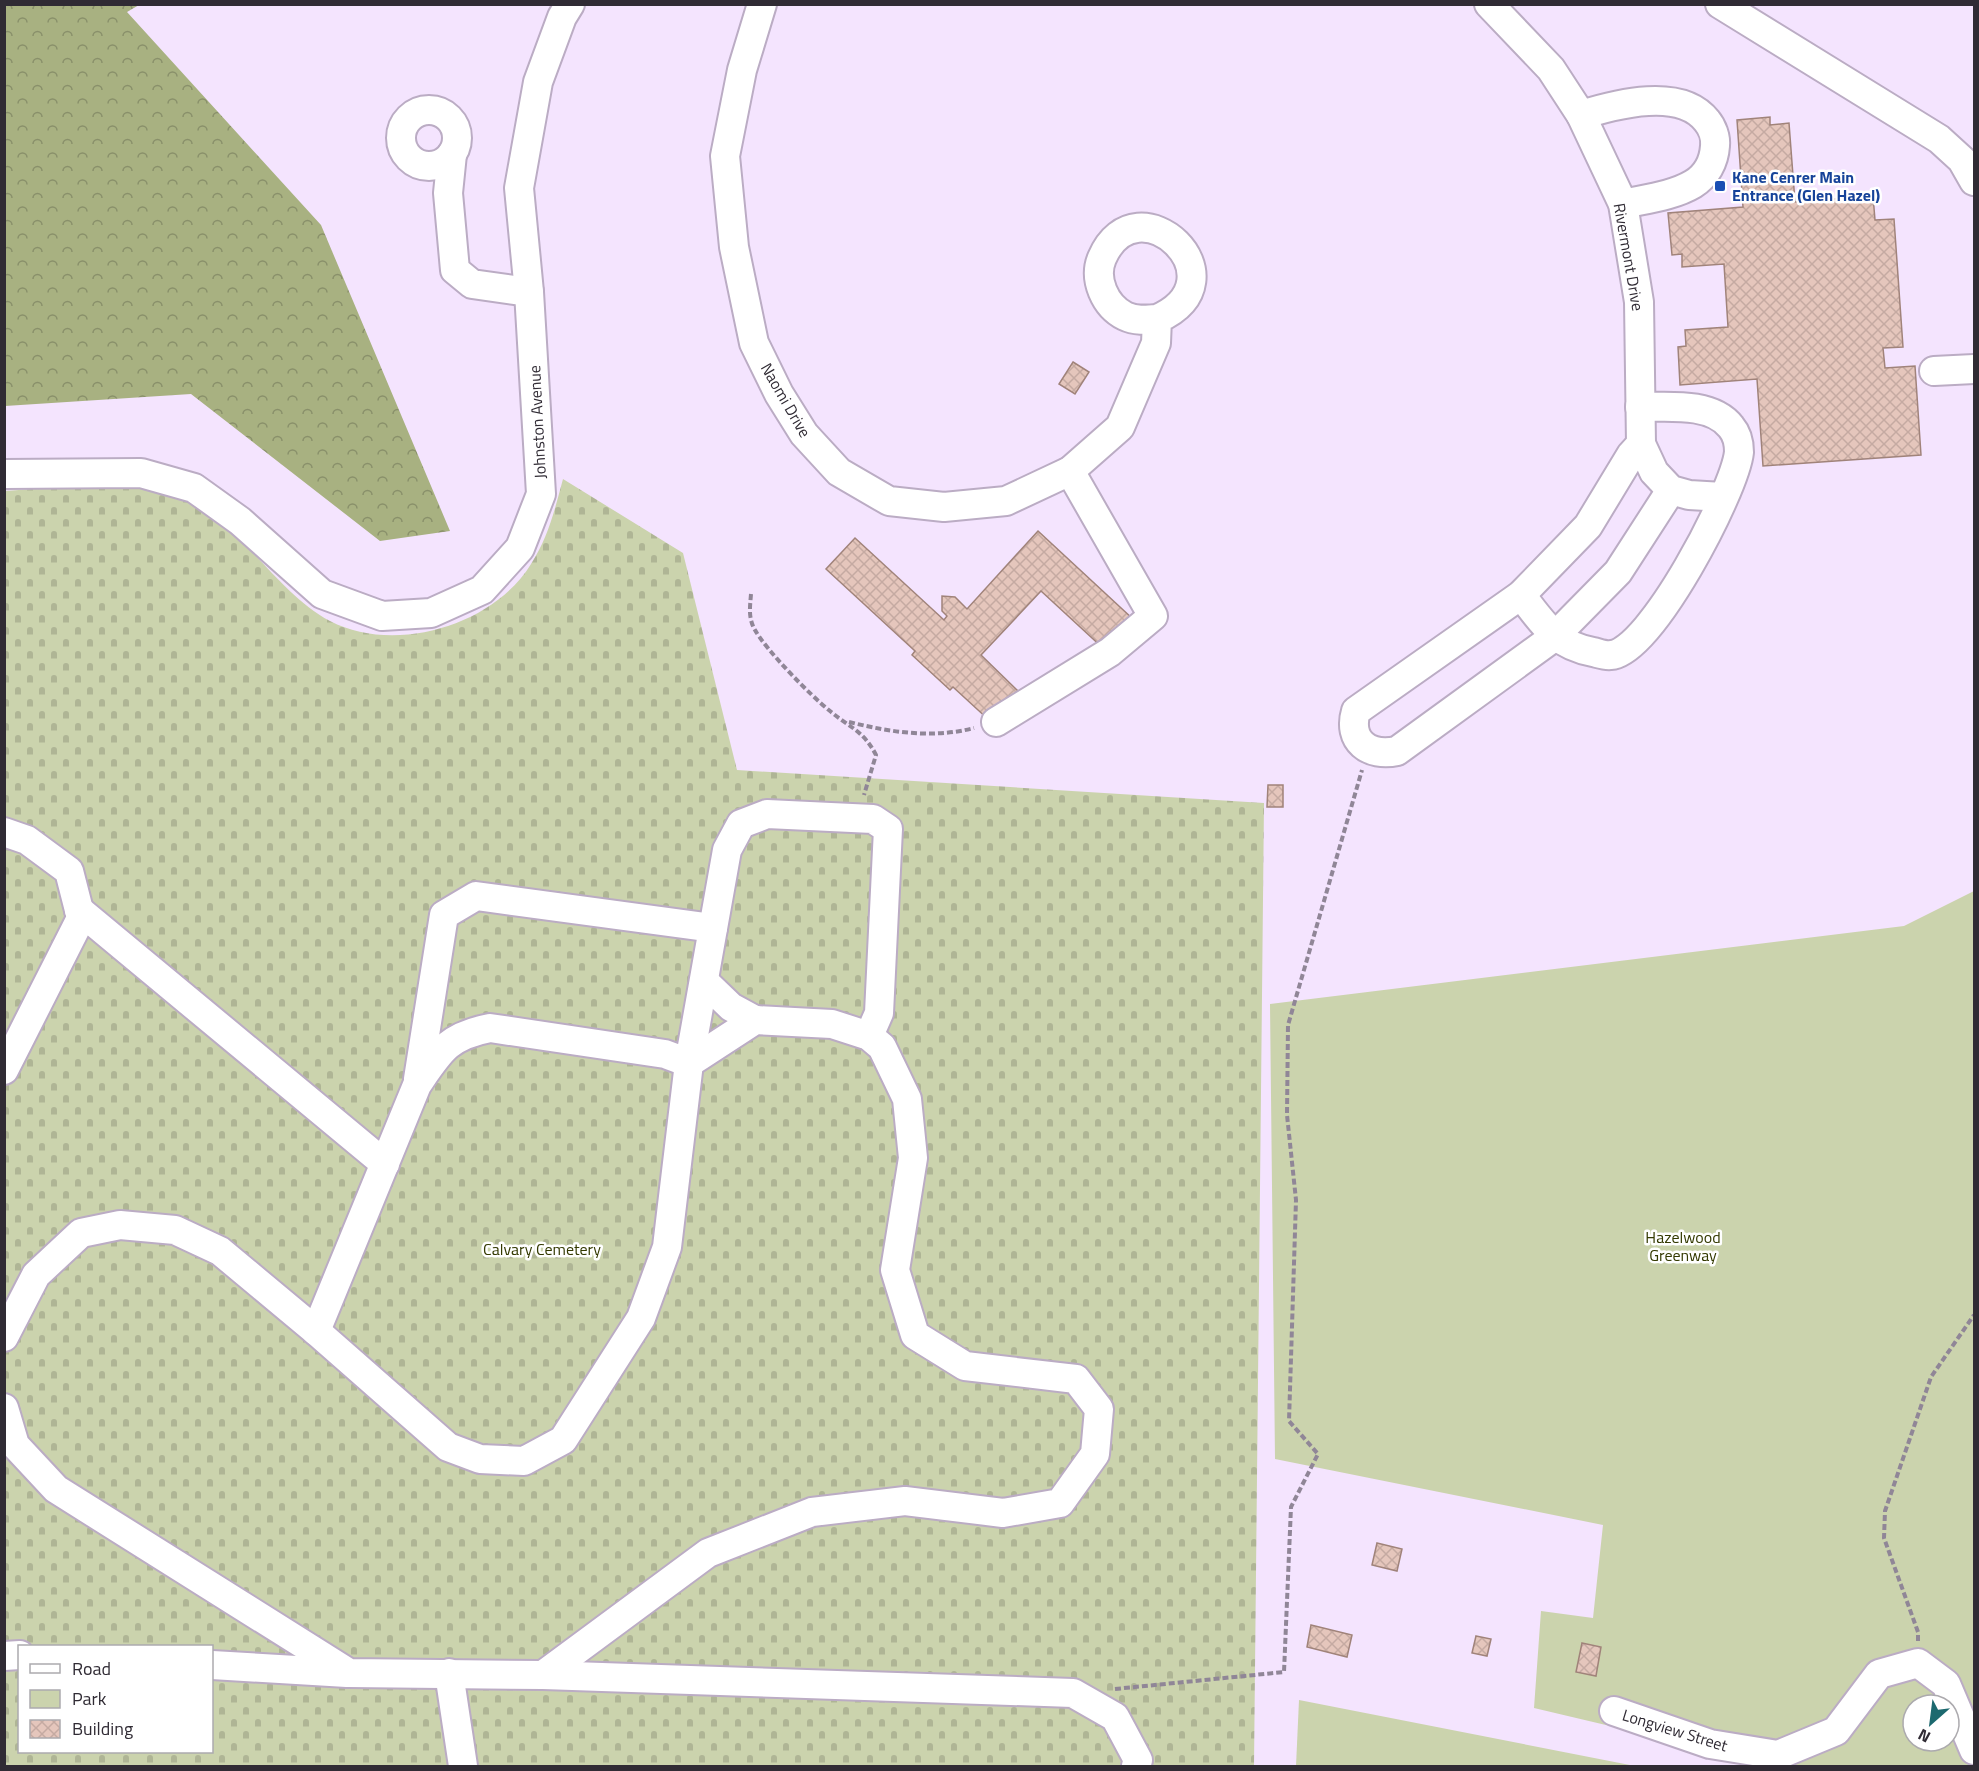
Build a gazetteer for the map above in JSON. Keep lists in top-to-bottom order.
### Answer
{
  "streets": {
    "street": [
      "Rivermont Drive",
      "Naomi Drive",
      "Johnston Avenue",
      "Longview Street"
    ]
  },
  "parks": ["Hazelwood Greenway", "Calvary Cemetery"],
  "places": {
    "transit": ["Kane Cenrer Main Entrance (Glen Hazel)"]
  },
  "legend": ["Road", "Park", "Building"],
  "north": "bottom left"
}
